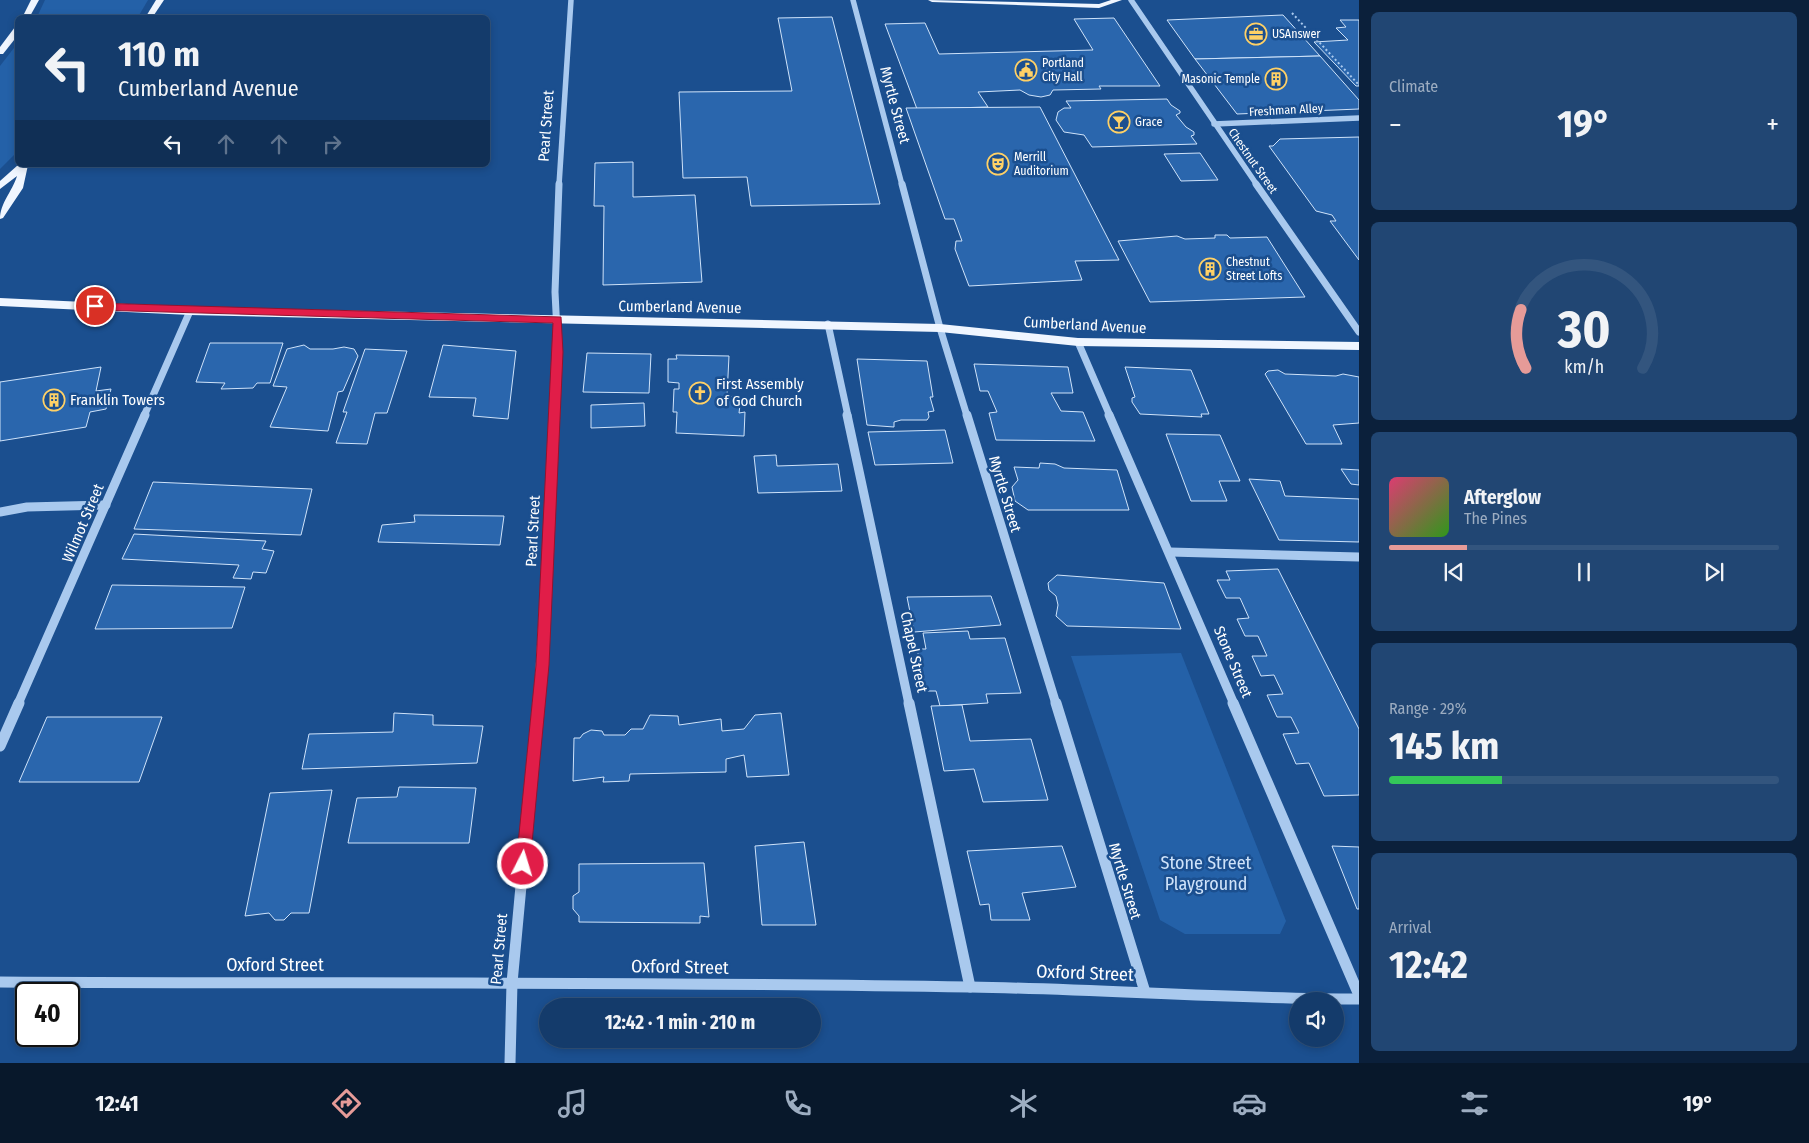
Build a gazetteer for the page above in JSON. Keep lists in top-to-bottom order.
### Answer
{
  "streets": {
    "main road": ["Cumberland Avenue"],
    "street": [
      "Myrtle Street",
      "Freshman Alley",
      "Pearl Street",
      "Chestnut Street",
      "Wilmot Street",
      "Chapel Street",
      "Stone Street",
      "Oxford Street"
    ]
  },
  "crossings": [
    ["Myrtle Street", "Cumberland Avenue"],
    ["Myrtle Street", "Oxford Street"],
    ["Freshman Alley", "Chestnut Street"],
    ["Pearl Street", "Cumberland Avenue"],
    ["Pearl Street", "Oxford Street"],
    ["Cumberland Avenue", "Wilmot Street"],
    ["Cumberland Avenue", "Chapel Street"],
    ["Cumberland Avenue", "Stone Street"],
    ["Chapel Street", "Oxford Street"]
  ],
  "parks": ["Stone Street Playground"],
  "places": {
    "office": ["USAnswer"],
    "public building": ["Portland City Hall"],
    "building": ["Masonic Temple", "Chestnut Street Lofts", "Franklin Towers"],
    "bar": ["Grace"],
    "theatre": ["Merrill Auditorium"],
    "church": ["First Assembly of God Church"]
  },
  "page": {
    "tile": [
      "Climate",
      ["Range · 29%", "145 km"],
      ["Arrival", "12:42"]
    ],
    "turn": ["110 m", "Cumberland Avenue"],
    "heat": ["−", "19°", "+"],
    "song": ["Afterglow", "The Pines"],
    "limit": "40",
    "trip": "12:42 · 1 min · 210 m",
    "tabs": ["12:41", "19°"],
    "gauge": ["30", "km/h"]
  }
}
